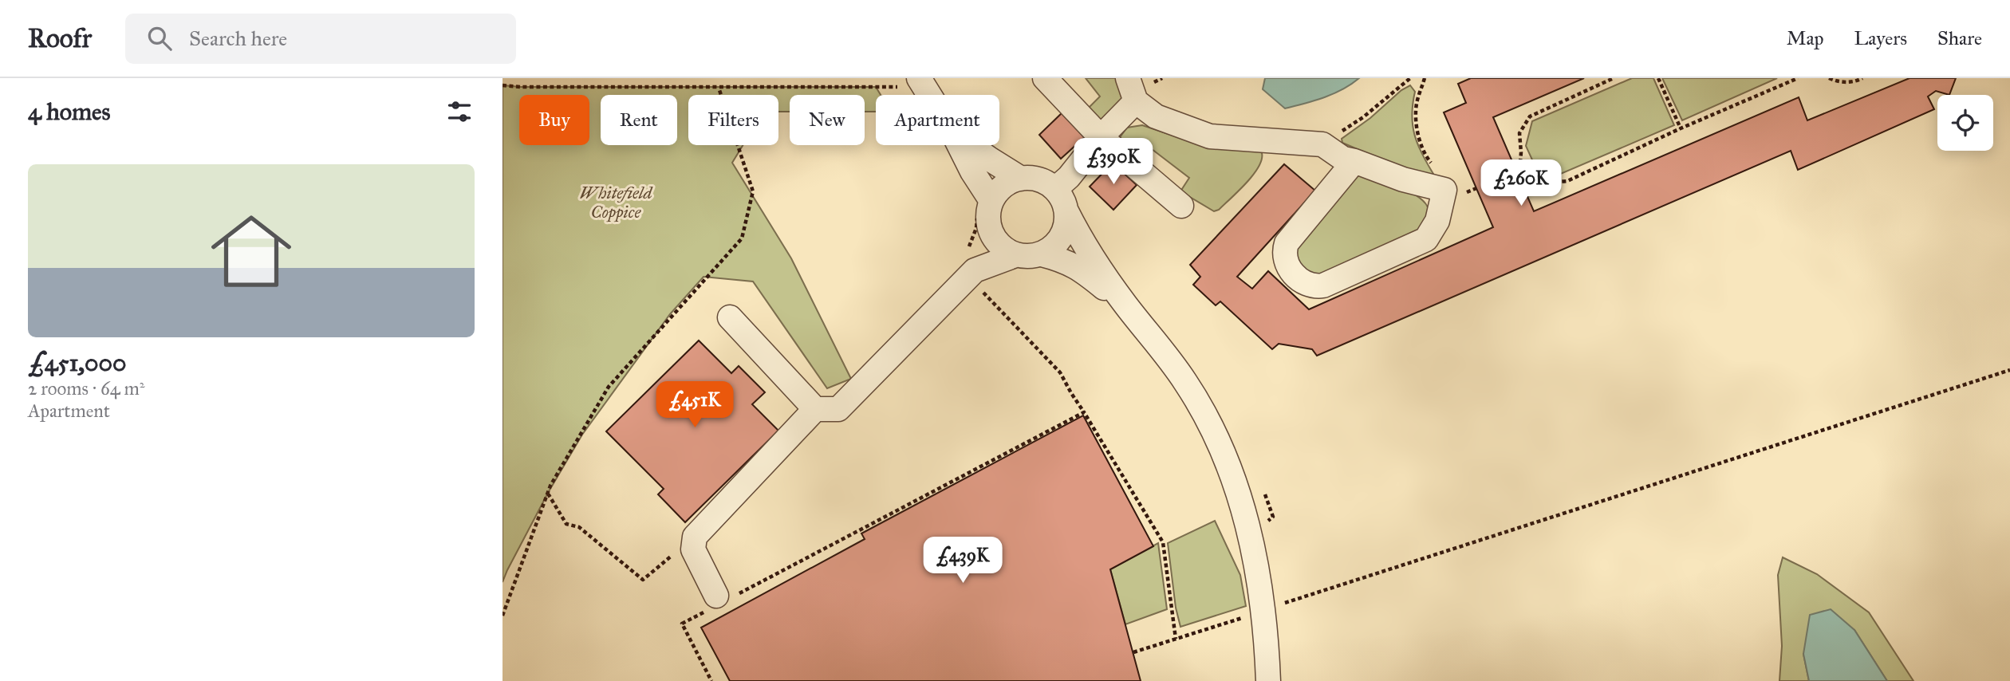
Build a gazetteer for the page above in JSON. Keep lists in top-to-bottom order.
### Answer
{
  "parks": ["Whitefield Coppice"],
  "page": {
    "header": "Roofr",
    "search": "Search here",
    "nav": ["Map", "Layers", "Share"],
    "heading": "4 homes",
    "chip": [
      "Buy",
      "Rent",
      "Filters",
      "New",
      "Apartment"
    ],
    "price": [
      "£390K",
      "£260K",
      "£451K",
      "£439K"
    ],
    "list": [
      {
        "name": "£451,000",
        "note": "2 rooms · 64 m² · Apartment"
      }
    ]
  }
}
